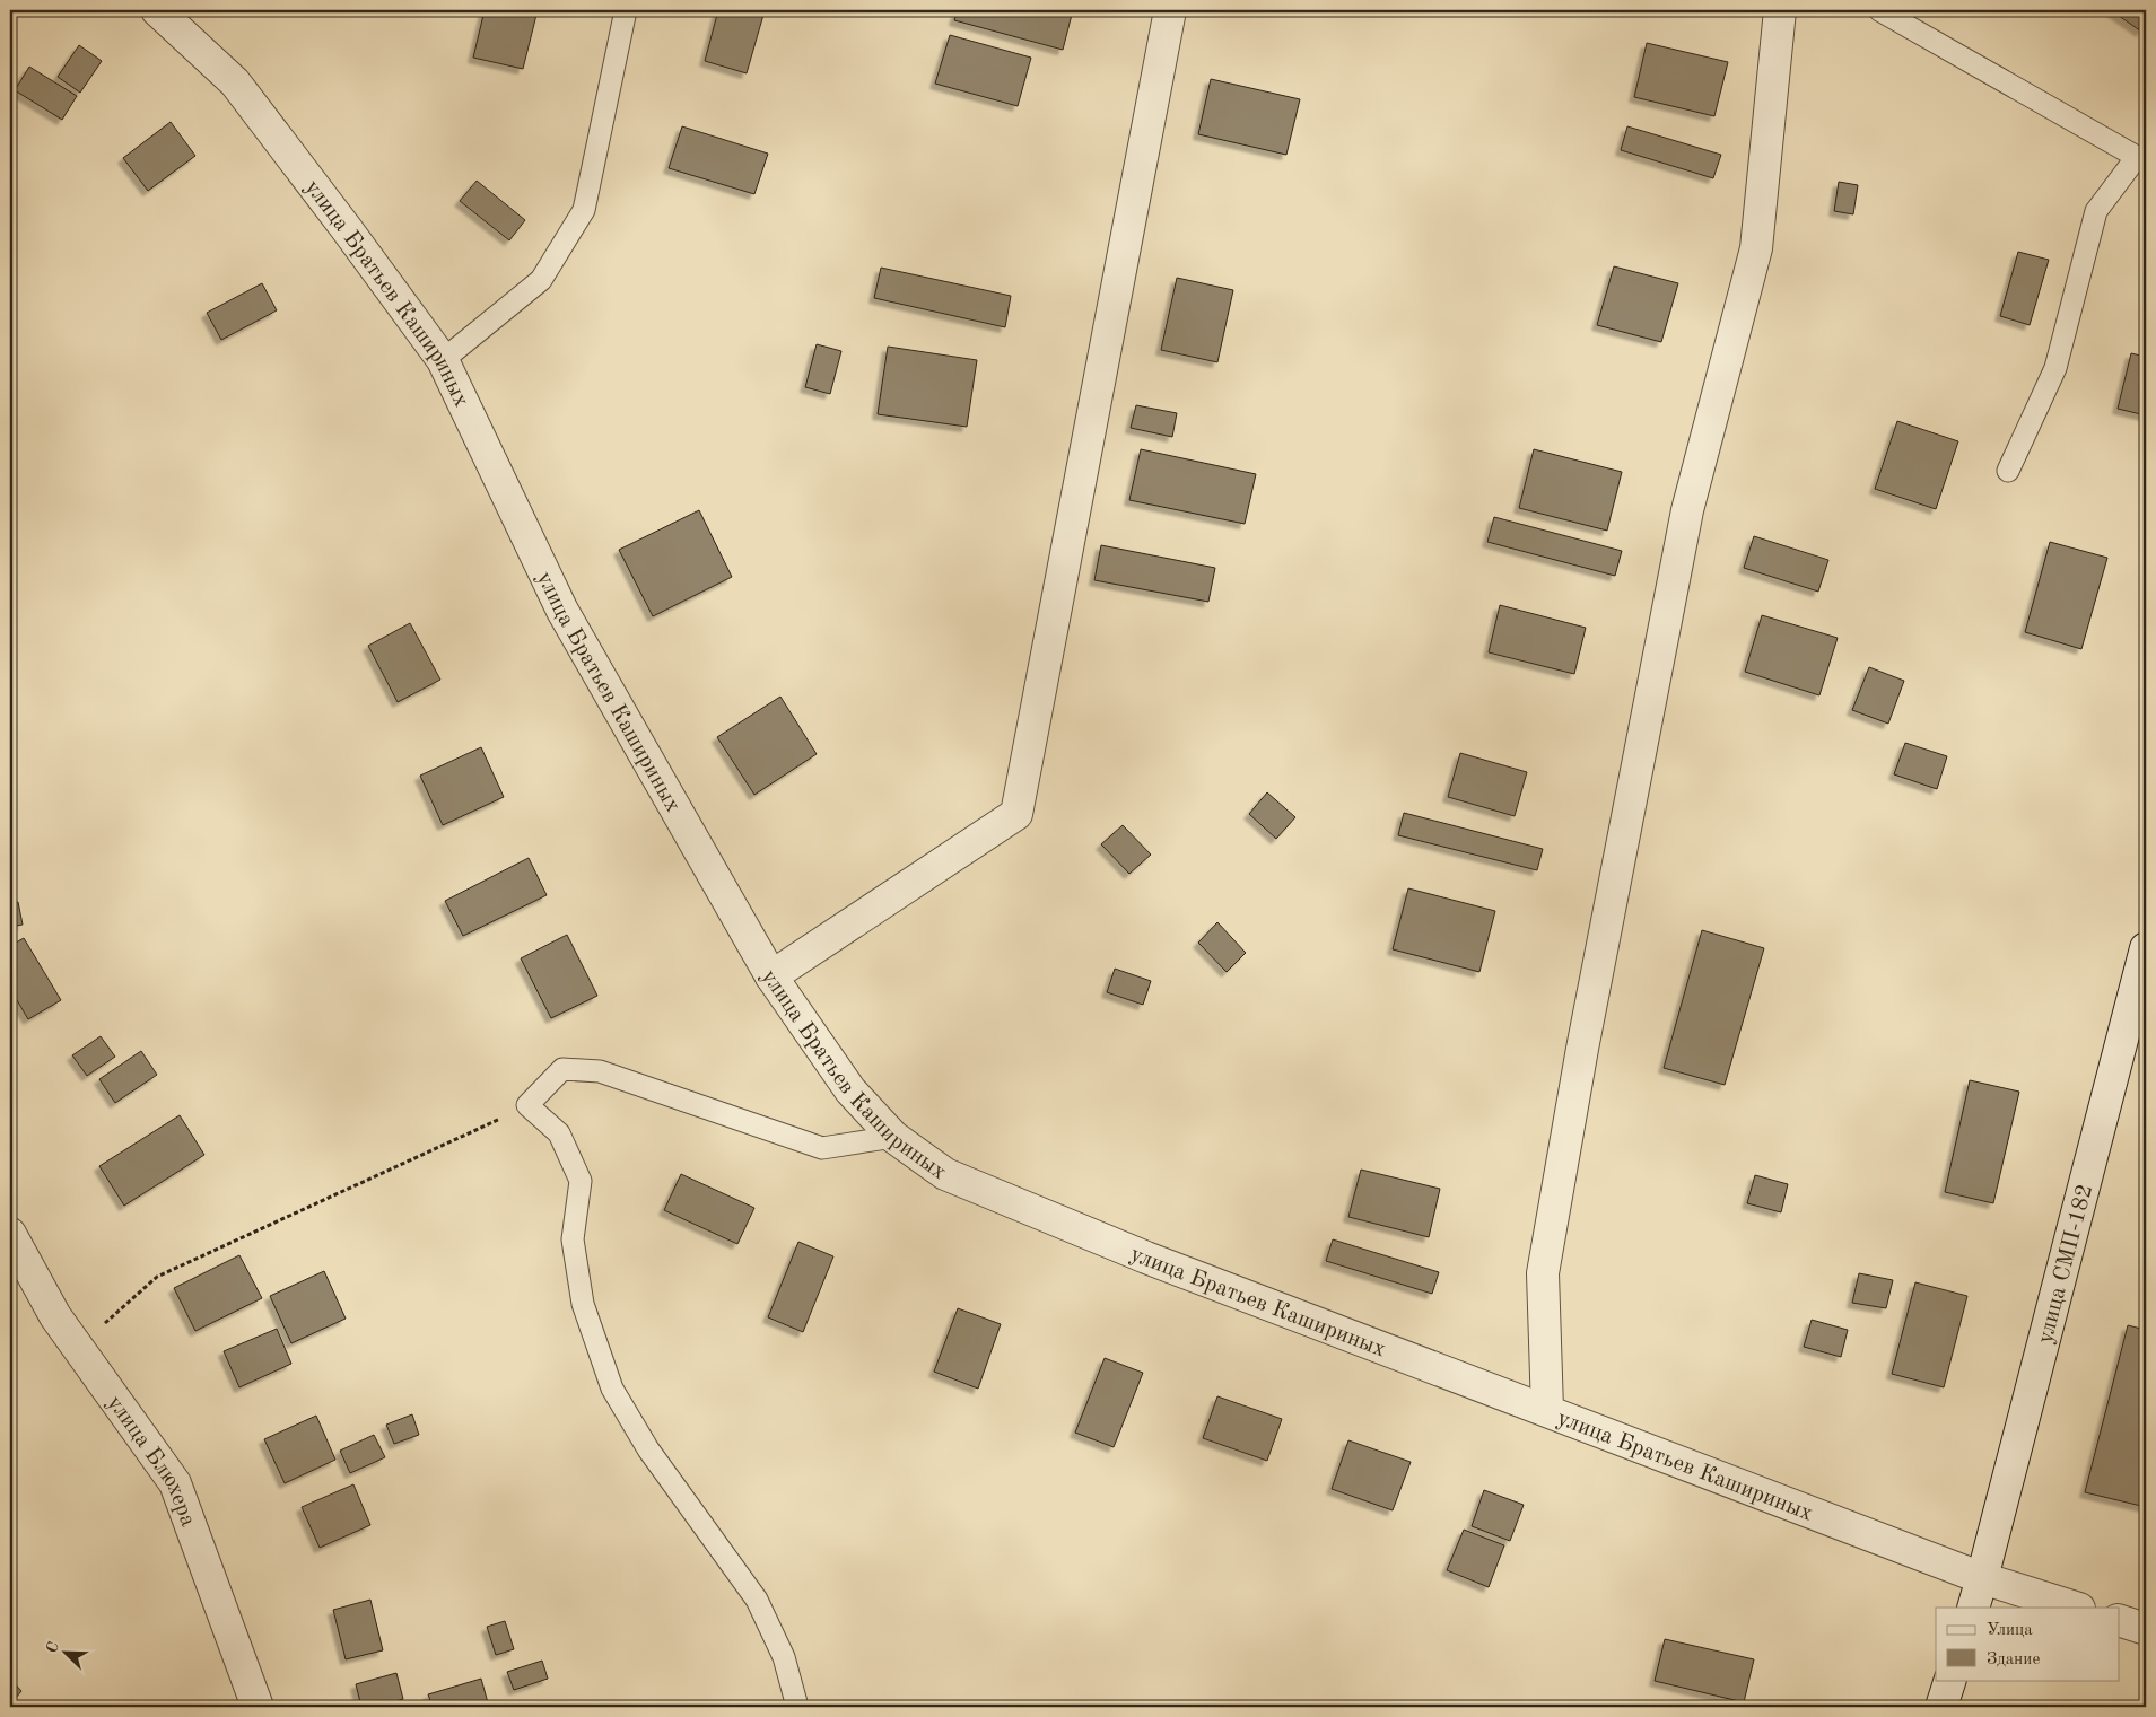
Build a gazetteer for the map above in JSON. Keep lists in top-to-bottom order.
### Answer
{
  "streets": {
    "street": ["улица Братьев Кашириных", "улица СМП-182", "улица Блюхера"]
  },
  "crossings": [
    ["улица Братьев Кашириных", "улица СМП-182"]
  ],
  "legend": ["Улица", "Здание"],
  "north": "top left"
}
